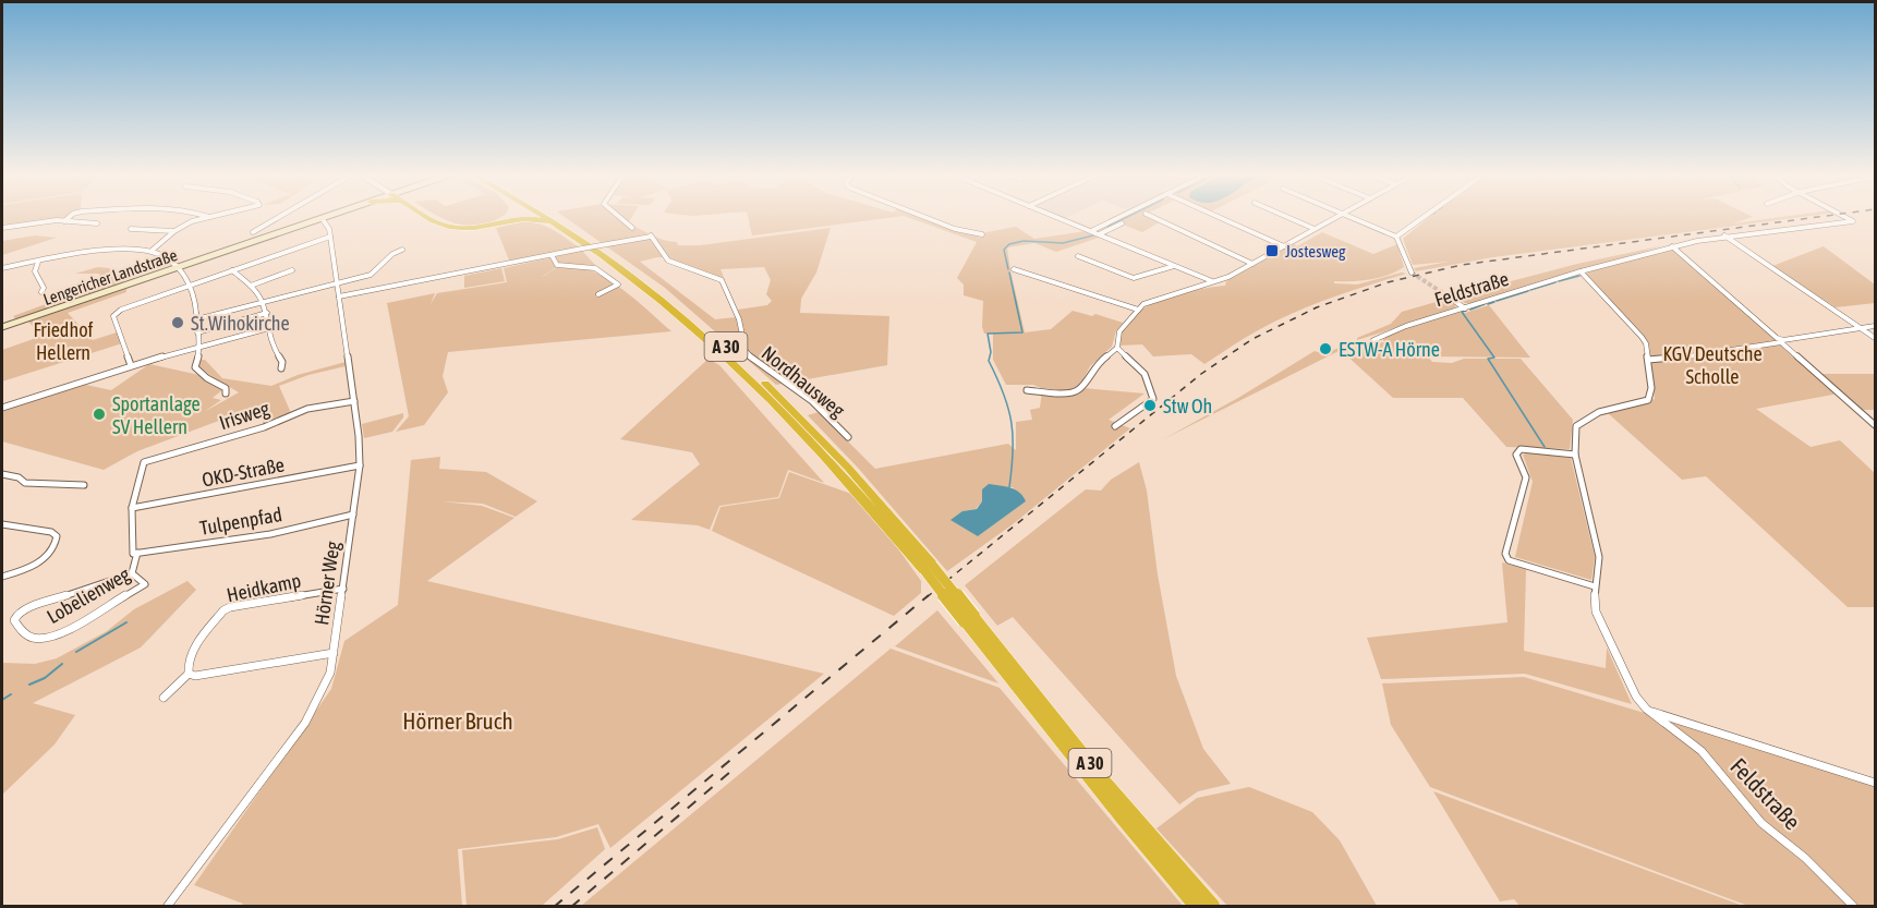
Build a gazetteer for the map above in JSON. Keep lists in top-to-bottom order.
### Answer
{
  "streets": {
    "highway": ["A 30"],
    "main road": ["Lengericher Landstraße"],
    "street": [
      "Feldstraße",
      "Nordhausweg",
      "Irisweg",
      "OKD-Straße",
      "Tulpenpfad",
      "Hörner Weg",
      "Heidkamp",
      "Lobelienweg"
    ]
  },
  "crossings": [
    ["Lengericher Landstraße", "Hörner Weg"],
    ["Nordhausweg", "Hörner Weg"],
    ["Irisweg", "Hörner Weg"],
    ["Irisweg", "Lobelienweg"],
    ["OKD-Straße", "Hörner Weg"],
    ["OKD-Straße", "Lobelienweg"],
    ["Tulpenpfad", "Hörner Weg"],
    ["Tulpenpfad", "Lobelienweg"],
    ["Hörner Weg", "Heidkamp"]
  ],
  "parks": ["Friedhof Hellern", "KGV Deutsche Scholle", "Hörner Bruch"],
  "places": {
    "transit": ["Jostesweg"],
    "other": [
      "St.Wihokirche",
      "ESTW-A Hörne",
      "Stw Oh",
      "Sportanlage SV Hellern"
    ]
  }
}
